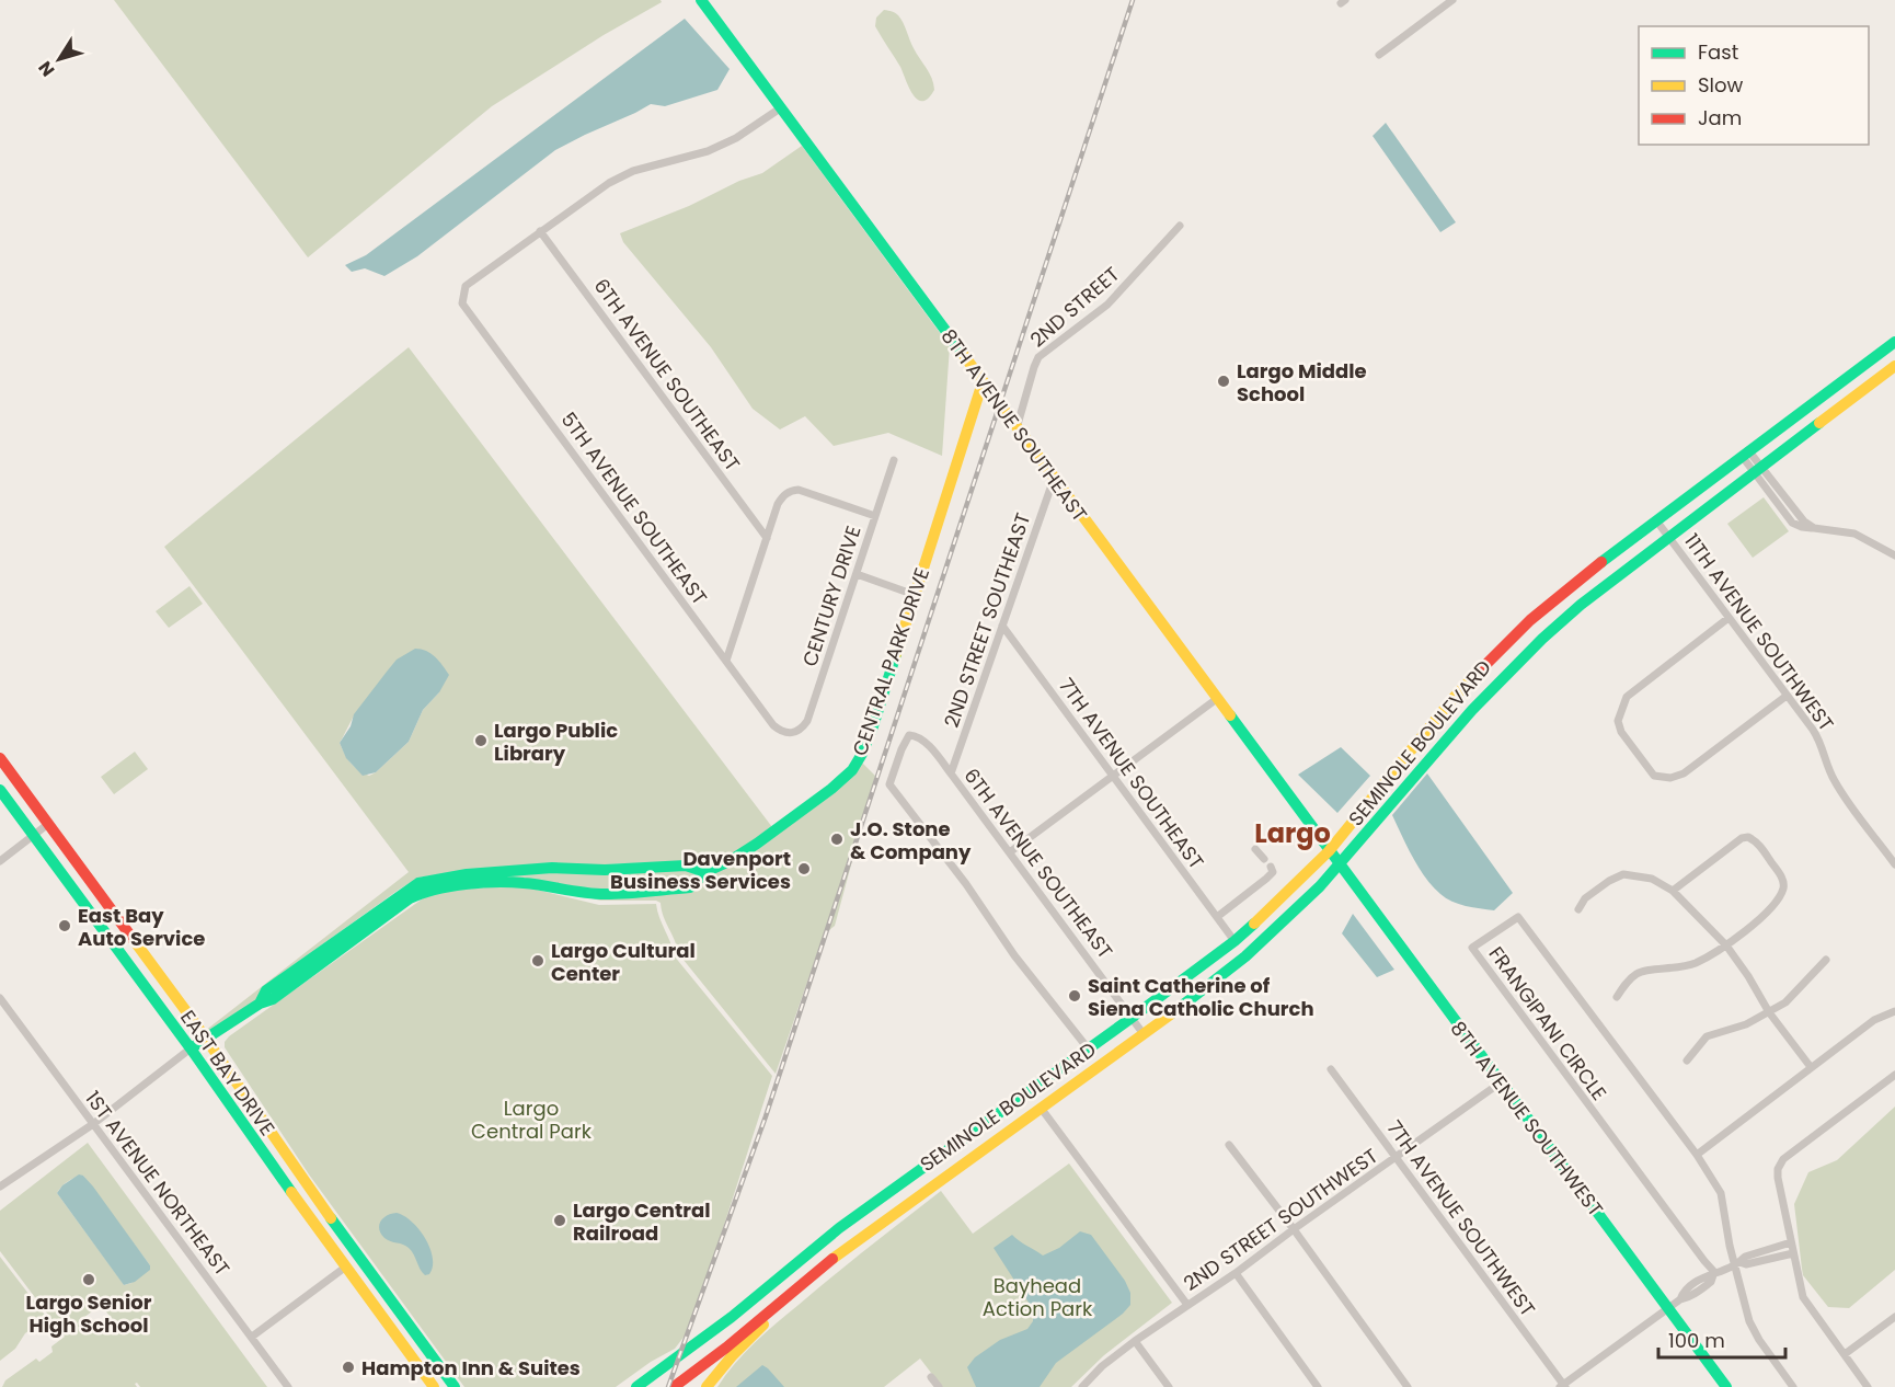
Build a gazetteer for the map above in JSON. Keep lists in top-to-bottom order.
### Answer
{
  "streets": {
    "main road": [
      "8TH AVENUE SOUTHEAST",
      "CENTRAL PARK DRIVE",
      "SEMINOLE BOULEVARD",
      "EAST BAY DRIVE",
      "8TH AVENUE SOUTHWEST"
    ],
    "street": [
      "2ND STREET",
      "6TH AVENUE SOUTHEAST",
      "5TH AVENUE SOUTHEAST",
      "CENTURY DRIVE",
      "2ND STREET SOUTHEAST",
      "11TH AVENUE SOUTHWEST",
      "7TH AVENUE SOUTHEAST",
      "FRANGIPANI CIRCLE",
      "1ST AVENUE NORTHEAST",
      "7TH AVENUE SOUTHWEST",
      "2ND STREET SOUTHWEST"
    ]
  },
  "crossings": [
    ["2ND STREET", "8TH AVENUE SOUTHEAST"],
    ["6TH AVENUE SOUTHEAST", "5TH AVENUE SOUTHEAST"],
    ["6TH AVENUE SOUTHEAST", "2ND STREET SOUTHEAST"],
    ["6TH AVENUE SOUTHEAST", "SEMINOLE BOULEVARD"],
    ["8TH AVENUE SOUTHEAST", "2ND STREET SOUTHEAST"],
    ["8TH AVENUE SOUTHEAST", "CENTRAL PARK DRIVE"],
    ["8TH AVENUE SOUTHEAST", "SEMINOLE BOULEVARD"],
    ["8TH AVENUE SOUTHEAST", "8TH AVENUE SOUTHWEST"],
    ["5TH AVENUE SOUTHEAST", "CENTURY DRIVE"],
    ["2ND STREET SOUTHEAST", "7TH AVENUE SOUTHEAST"],
    ["11TH AVENUE SOUTHWEST", "SEMINOLE BOULEVARD"],
    ["CENTRAL PARK DRIVE", "EAST BAY DRIVE"],
    ["SEMINOLE BOULEVARD", "7TH AVENUE SOUTHEAST"],
    ["SEMINOLE BOULEVARD", "8TH AVENUE SOUTHWEST"],
    ["8TH AVENUE SOUTHWEST", "2ND STREET SOUTHWEST"],
    ["7TH AVENUE SOUTHWEST", "2ND STREET SOUTHWEST"]
  ],
  "districts": ["Largo"],
  "parks": ["Largo Central Park", "Bayhead Action Park"],
  "places": [
    "Largo Middle School",
    "Largo Public Library",
    "J.O. Stone & Company",
    "Davenport Business Services",
    "East Bay Auto Service",
    "Largo Cultural Center",
    "Saint Catherine of Siena Catholic Church",
    "Largo Central Railroad",
    "Largo Senior High School",
    "Hampton Inn & Suites"
  ],
  "legend": ["Fast", "Slow", "Jam"],
  "scale_bar": "100 m",
  "north": "bottom left"
}
